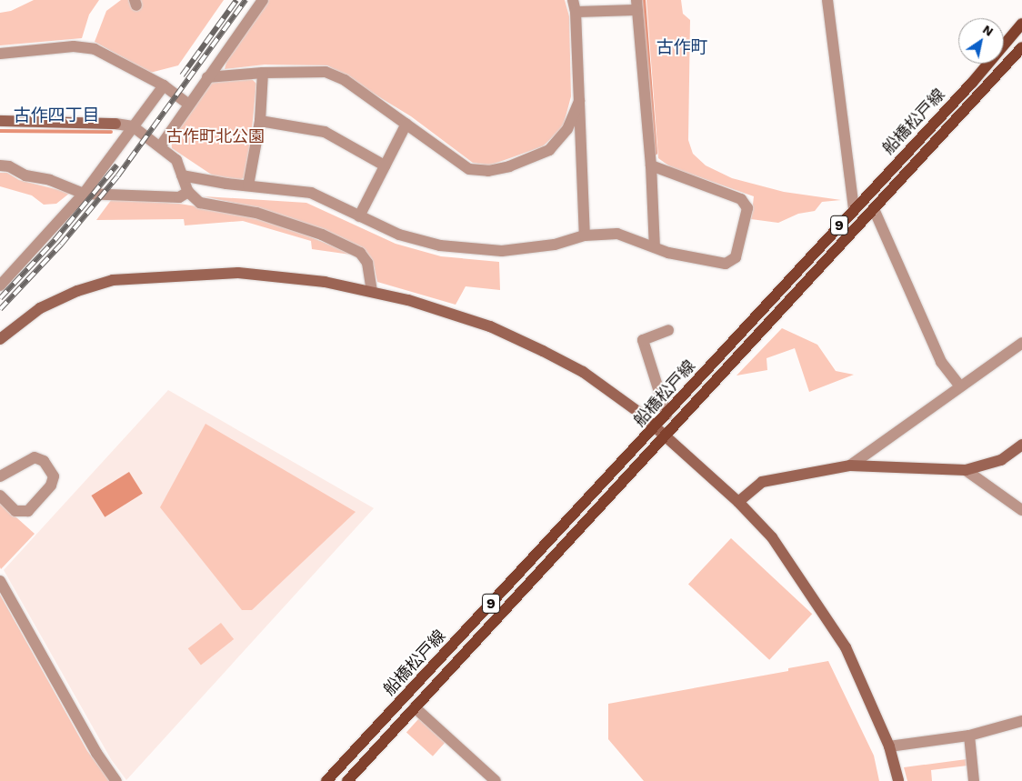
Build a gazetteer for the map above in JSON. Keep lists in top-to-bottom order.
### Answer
{
  "streets": {
    "main road": ["船橋松戸線", "9"]
  },
  "districts": ["古作町", "古作四丁目"],
  "parks": ["古作町北公園"],
  "north": "top right"
}
